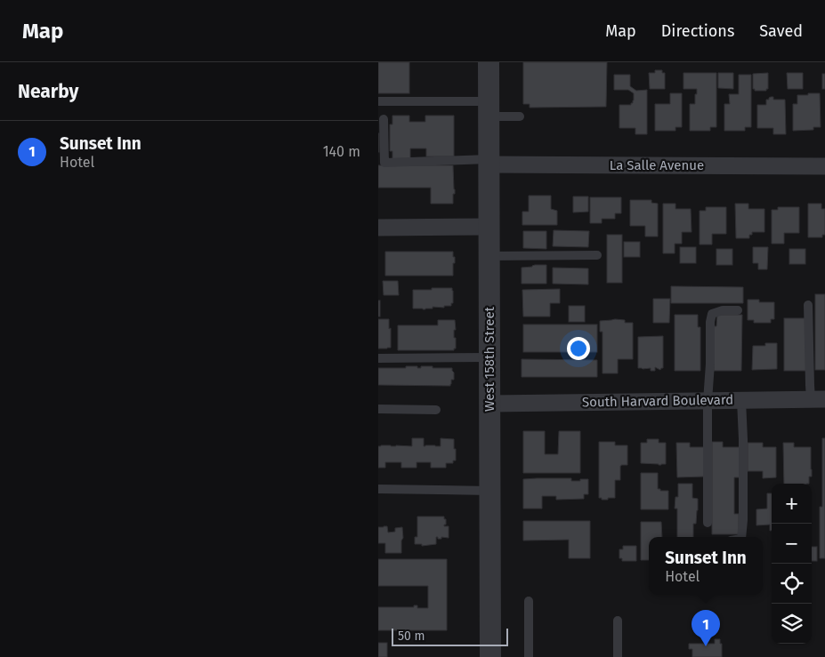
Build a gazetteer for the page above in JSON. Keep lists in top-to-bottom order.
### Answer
{
  "streets": {
    "street": ["La Salle Avenue", "West 158th Street", "South Harvard Boulevard"]
  },
  "crossings": [
    ["La Salle Avenue", "West 158th Street"],
    ["West 158th Street", "South Harvard Boulevard"]
  ],
  "scale_bar": "50 m",
  "page": {
    "header": "Map",
    "nav": ["Map", "Directions", "Saved"],
    "heading": "Nearby",
    "list": [
      {
        "mark": "1",
        "name": "Sunset Inn",
        "note": "Hotel",
        "value": "140 m"
      }
    ],
    "map_buttons": ["+", "−"],
    "popup": ["Sunset Inn", "Hotel"],
    "pins": "1",
    "scale": "50 m"
  }
}
